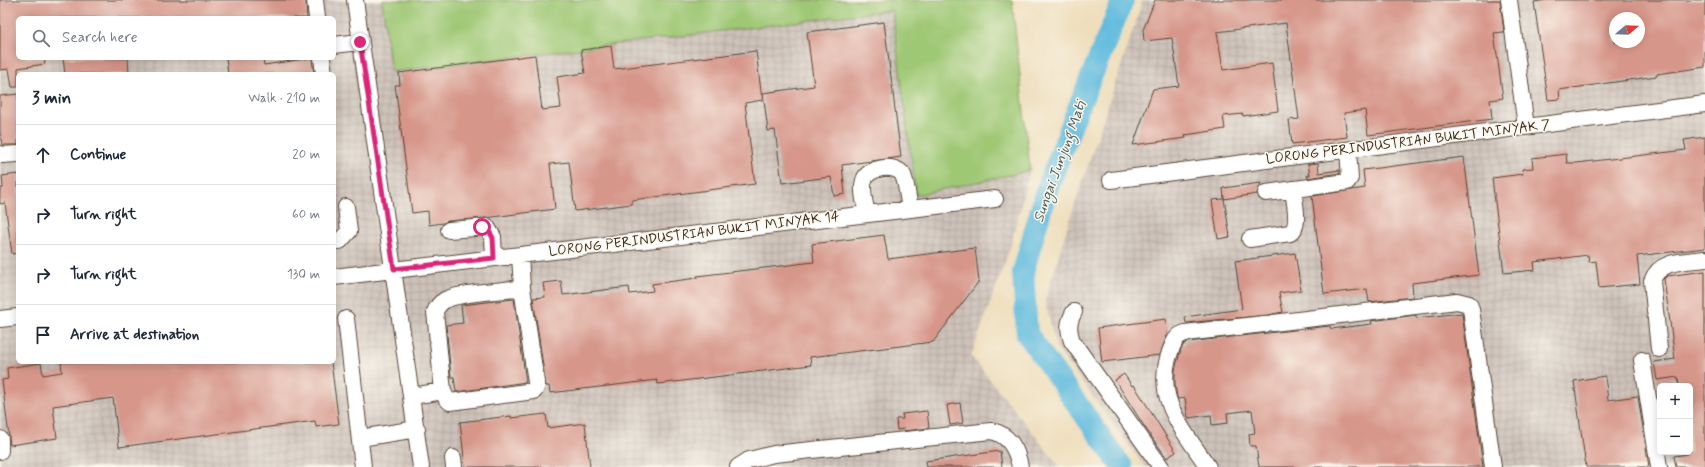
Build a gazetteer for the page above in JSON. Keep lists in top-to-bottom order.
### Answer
{
  "streets": {
    "street": ["LORONG PERINDUSTRIAN BUKIT MINYAK 7", "LORONG PERINDUSTRIAN BUKIT MINYAK 14"]
  },
  "water": ["Sungai Junjung Mati"],
  "north": "right",
  "page": {
    "search": "Search here",
    "heading": ["3 min", "Walk · 210 m"],
    "list": [
      ["Continue", "20 m"],
      ["Turn right", "60 m"],
      ["Turn right", "130 m"],
      "Arrive at destination"
    ],
    "map_buttons": ["+", "−"]
  }
}
